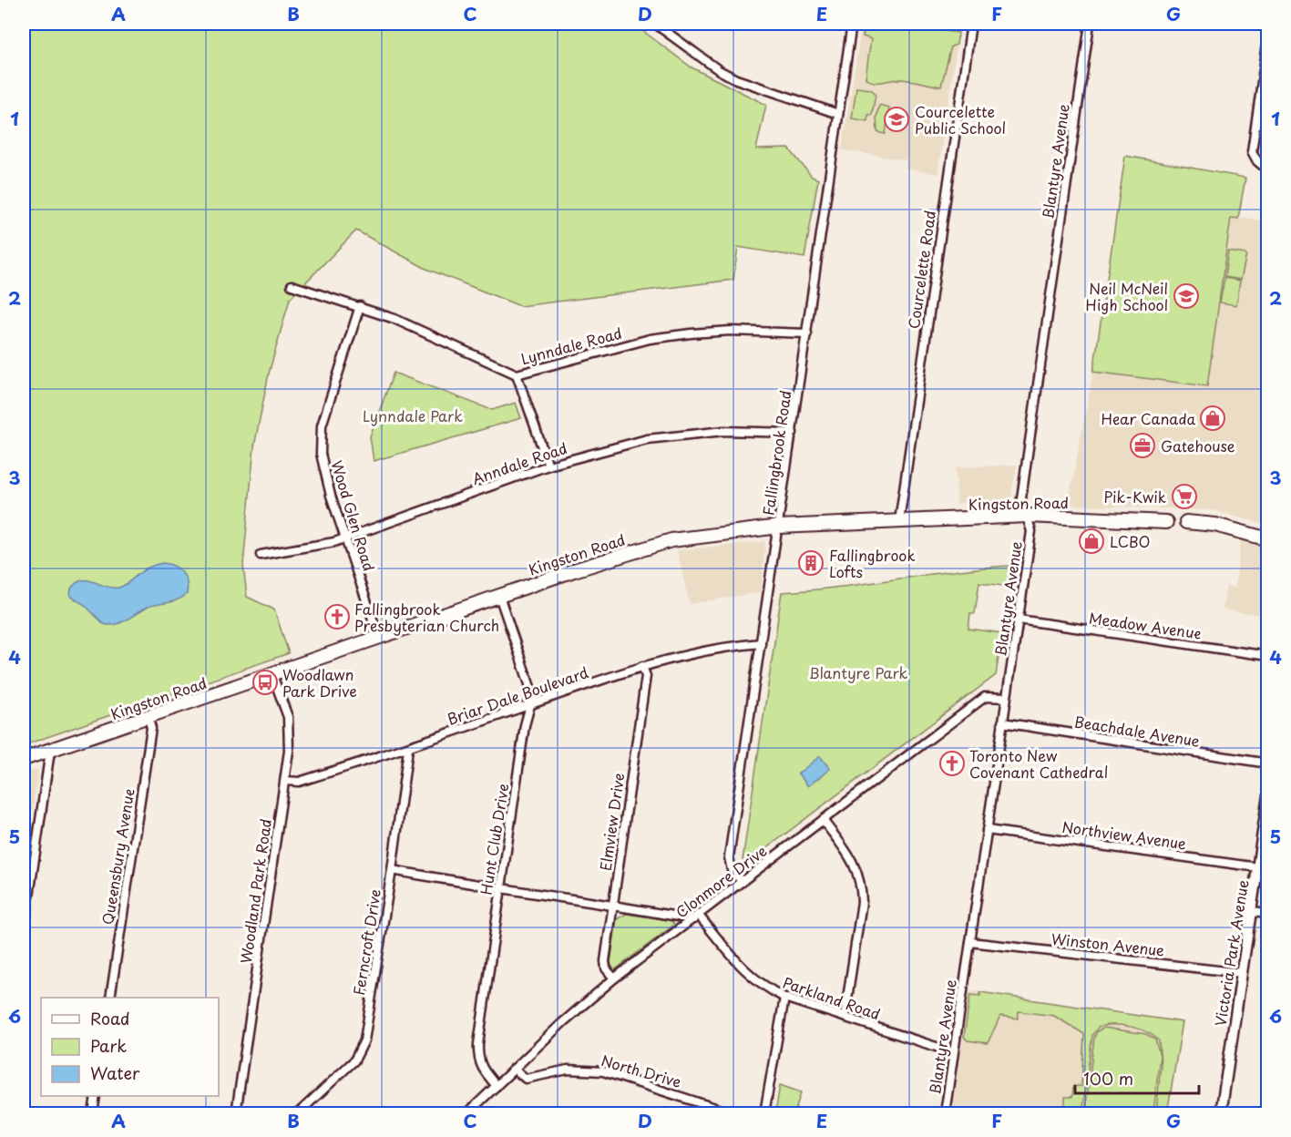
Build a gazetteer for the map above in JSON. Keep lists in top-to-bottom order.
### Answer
{
  "streets": {
    "main road": ["Kingston Road"],
    "street": [
      "Blantyre Avenue",
      "Courcelette Road",
      "Lynndale Road",
      "Fallingbrook Road",
      "Anndale Road",
      "Wood Glen Road",
      "Meadow Avenue",
      "Briar Dale Boulevard",
      "Beachdale Avenue",
      "Elmview Drive",
      "Northview Avenue",
      "Hunt Club Drive",
      "Queensbury Avenue",
      "Clonmore Drive",
      "Woodland Park Road",
      "Ferncroft Drive",
      "Winston Avenue",
      "Victoria Park Avenue",
      "Parkland Road",
      "North Drive"
    ]
  },
  "crossings": [
    ["Blantyre Avenue", "Kingston Road"],
    ["Blantyre Avenue", "Meadow Avenue"],
    ["Blantyre Avenue", "Beachdale Avenue"],
    ["Blantyre Avenue", "Northview Avenue"],
    ["Blantyre Avenue", "Clonmore Drive"],
    ["Blantyre Avenue", "Winston Avenue"],
    ["Blantyre Avenue", "Parkland Road"],
    ["Courcelette Road", "Kingston Road"],
    ["Lynndale Road", "Fallingbrook Road"],
    ["Lynndale Road", "Wood Glen Road"],
    ["Fallingbrook Road", "Anndale Road"],
    ["Fallingbrook Road", "Kingston Road"],
    ["Fallingbrook Road", "Briar Dale Boulevard"],
    ["Fallingbrook Road", "Clonmore Drive"],
    ["Anndale Road", "Wood Glen Road"],
    ["Kingston Road", "Wood Glen Road"],
    ["Kingston Road", "Hunt Club Drive"],
    ["Kingston Road", "Queensbury Avenue"],
    ["Kingston Road", "Woodland Park Road"],
    ["Briar Dale Boulevard", "Elmview Drive"],
    ["Briar Dale Boulevard", "Hunt Club Drive"],
    ["Briar Dale Boulevard", "Woodland Park Road"],
    ["Briar Dale Boulevard", "Ferncroft Drive"],
    ["Elmview Drive", "Clonmore Drive"],
    ["Northview Avenue", "Victoria Park Avenue"],
    ["Hunt Club Drive", "Clonmore Drive"],
    ["Clonmore Drive", "Parkland Road"],
    ["Clonmore Drive", "North Drive"],
    ["Winston Avenue", "Victoria Park Avenue"]
  ],
  "parks": ["Lynndale Park", "Blantyre Park"],
  "places": {
    "school or university": ["Courcelette Public School", "Neil McNeil High School"],
    "shop": ["Hear Canada", "LCBO"],
    "office": ["Gatehouse"],
    "supermarket": ["Pik-Kwik"],
    "building": ["Fallingbrook Lofts"],
    "church": ["Fallingbrook Presbyterian Church", "Toronto New Covenant Cathedral"],
    "bus stop": ["Woodlawn Park Drive"]
  },
  "legend": ["Road", "Park", "Water"],
  "scale_bar": "100 m",
  "grid": {
    "columns": [
      "A",
      "B",
      "C",
      "D",
      "E",
      "F",
      "G"
    ],
    "rows": [
      "1",
      "2",
      "3",
      "4",
      "5",
      "6"
    ]
  }
}
